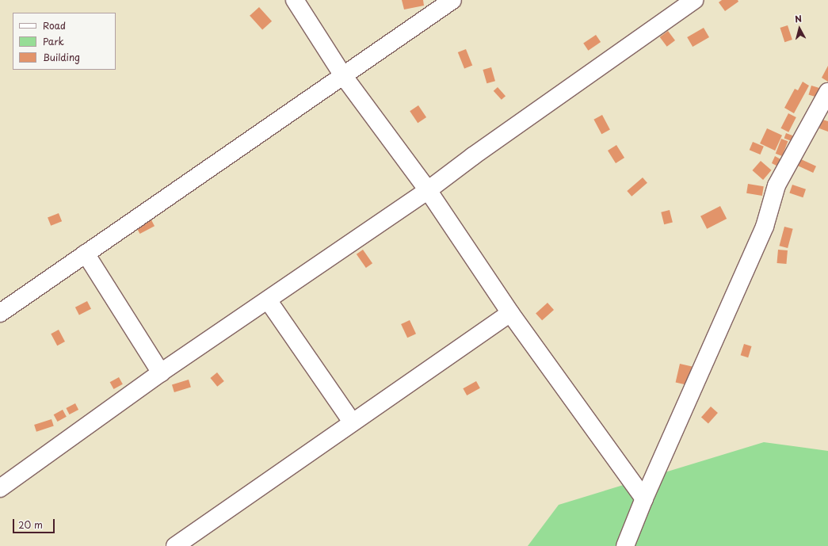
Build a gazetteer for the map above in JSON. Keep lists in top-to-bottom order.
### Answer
{
  "legend": ["Road", "Park", "Building"],
  "scale_bar": "20 m",
  "north": "top"
}
